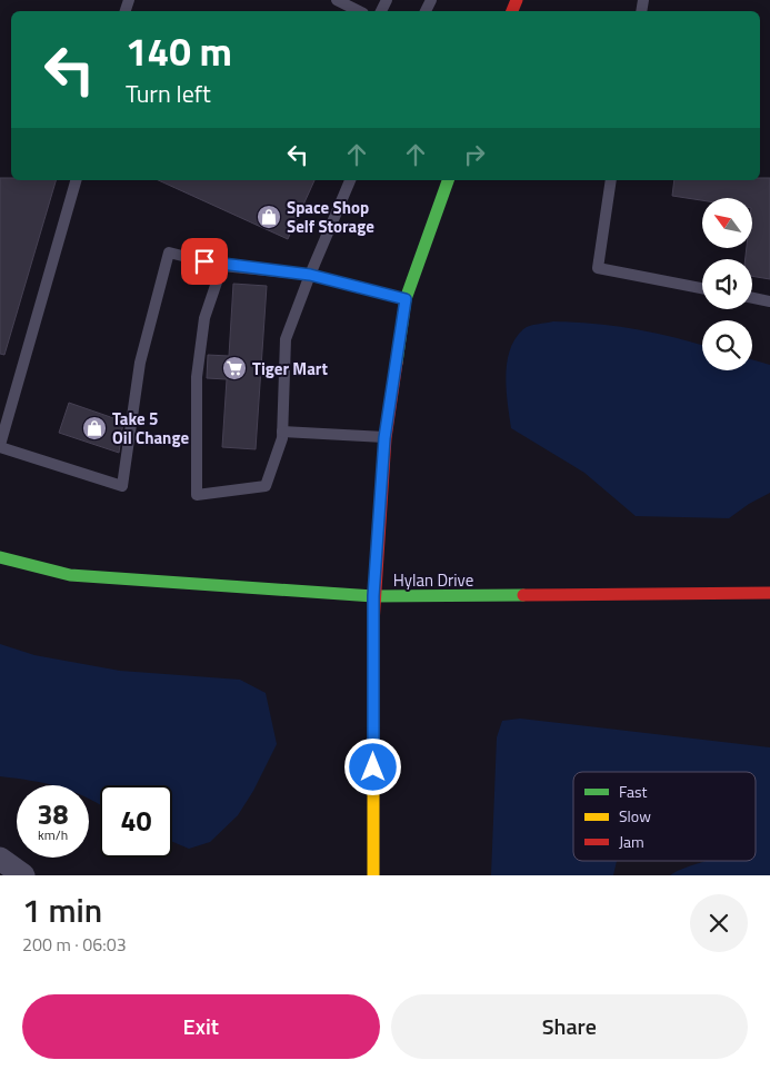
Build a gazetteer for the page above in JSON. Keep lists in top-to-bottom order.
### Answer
{
  "streets": {
    "main road": ["Hylan Drive"]
  },
  "places": {
    "shop": ["Space Shop Self Storage", "Take 5 Oil Change"],
    "supermarket": ["Tiger Mart"]
  },
  "legend": ["Fast", "Slow", "Jam"],
  "north": "top left",
  "page": {
    "turn": ["140 m", "Turn left"],
    "speed": "38 km/h",
    "limit": "40",
    "heading": ["1 min", "200 m · 06:03"],
    "buttons": ["Exit", "Share"]
  }
}
